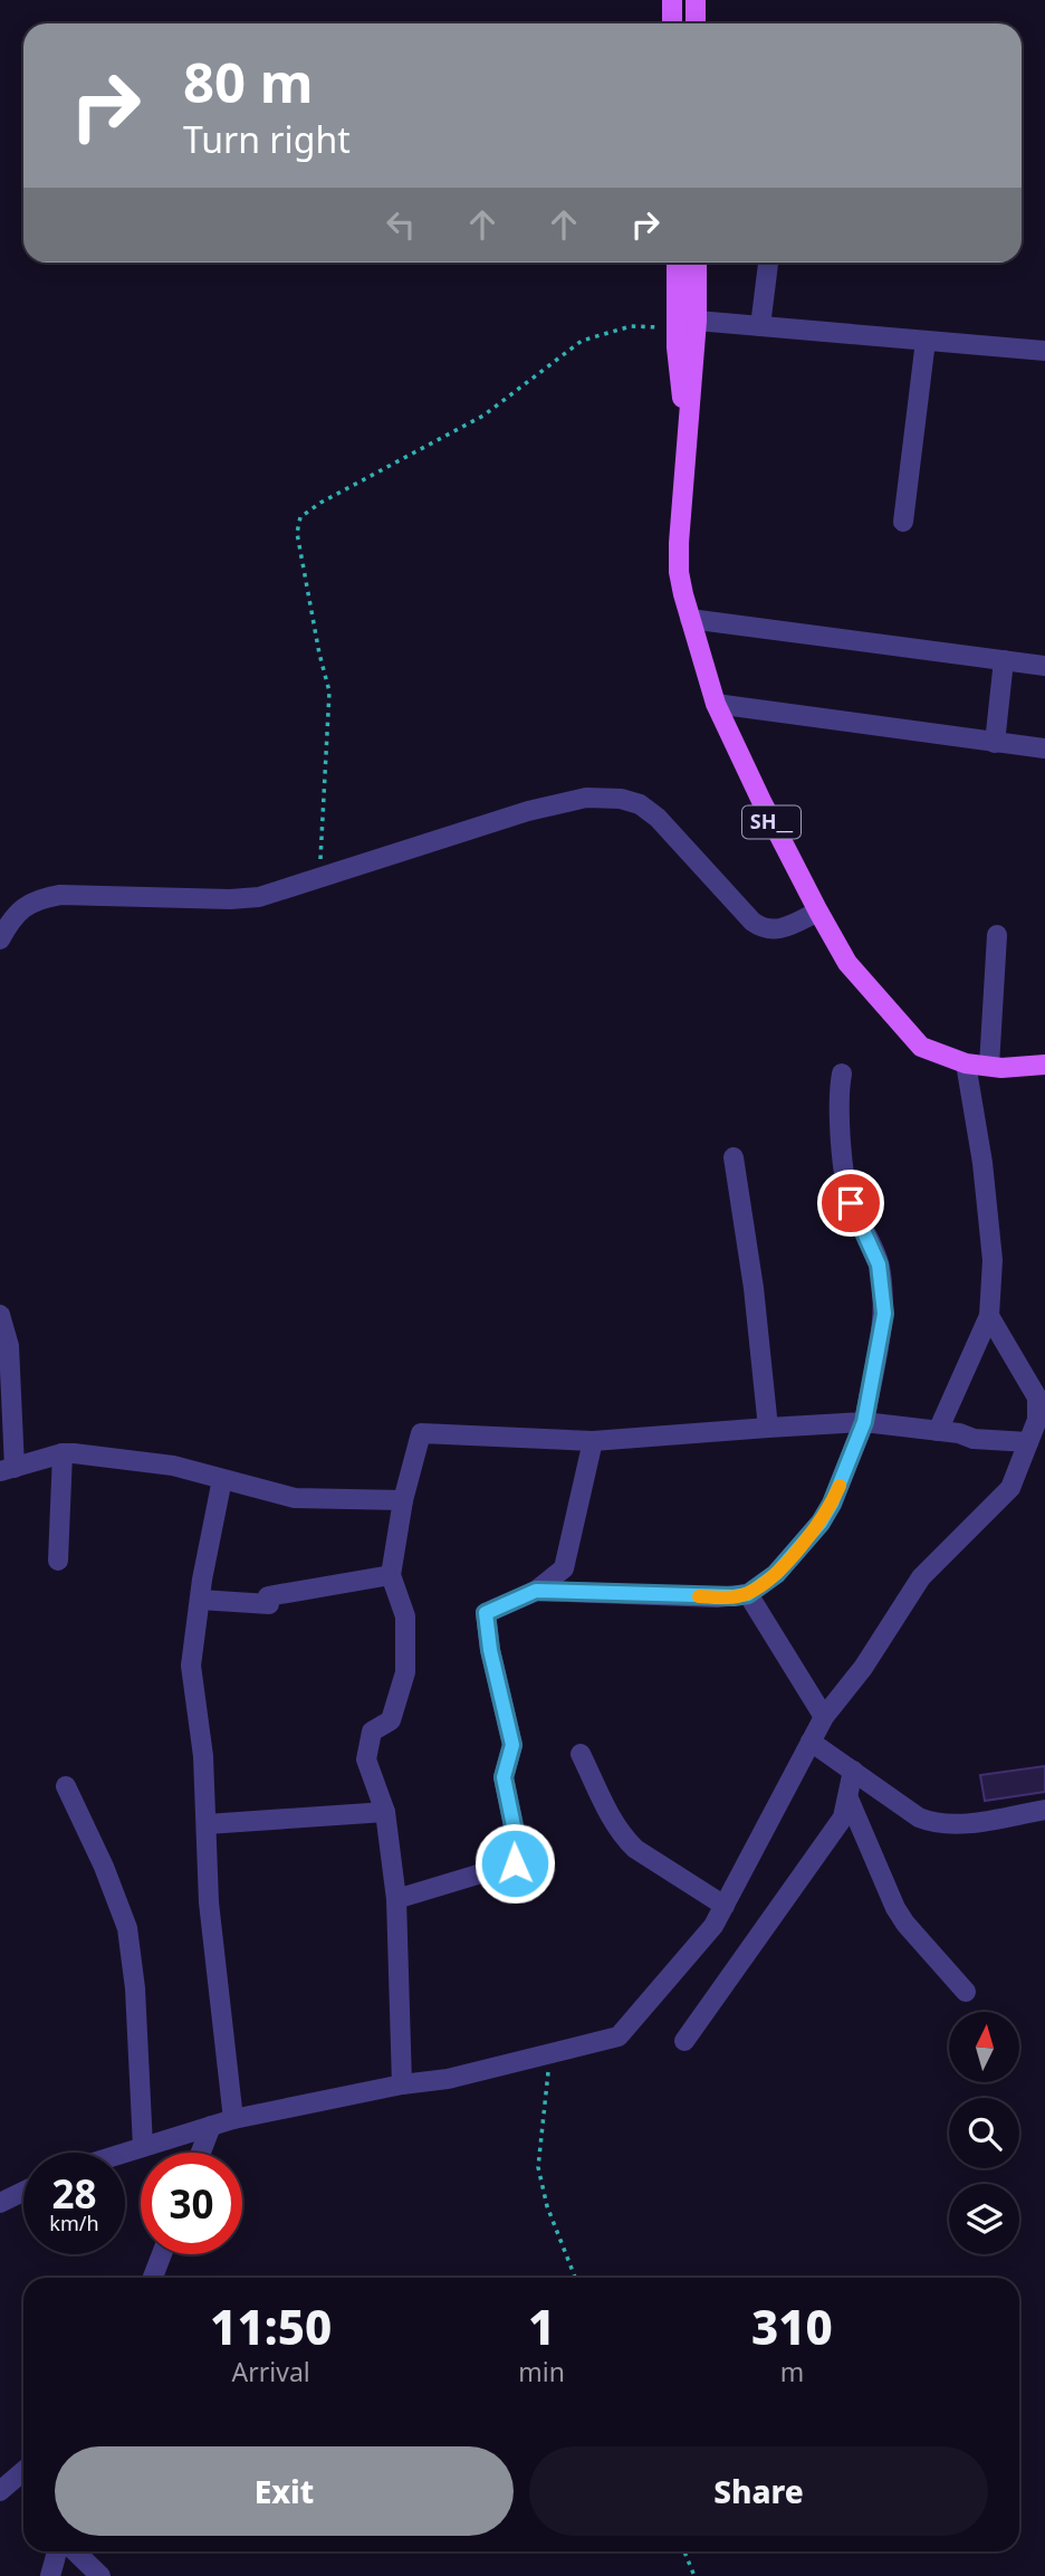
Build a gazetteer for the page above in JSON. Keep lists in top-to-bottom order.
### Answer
{
  "streets": {
    "main road": ["SH__"]
  },
  "north": "top",
  "page": {
    "turn": ["80 m", "Turn right"],
    "speed": "28 km/h",
    "limit": "30",
    "eta": [
      "11:50",
      "Arrival",
      "1",
      "min",
      "310",
      "m"
    ],
    "buttons": ["Exit", "Share"]
  }
}
